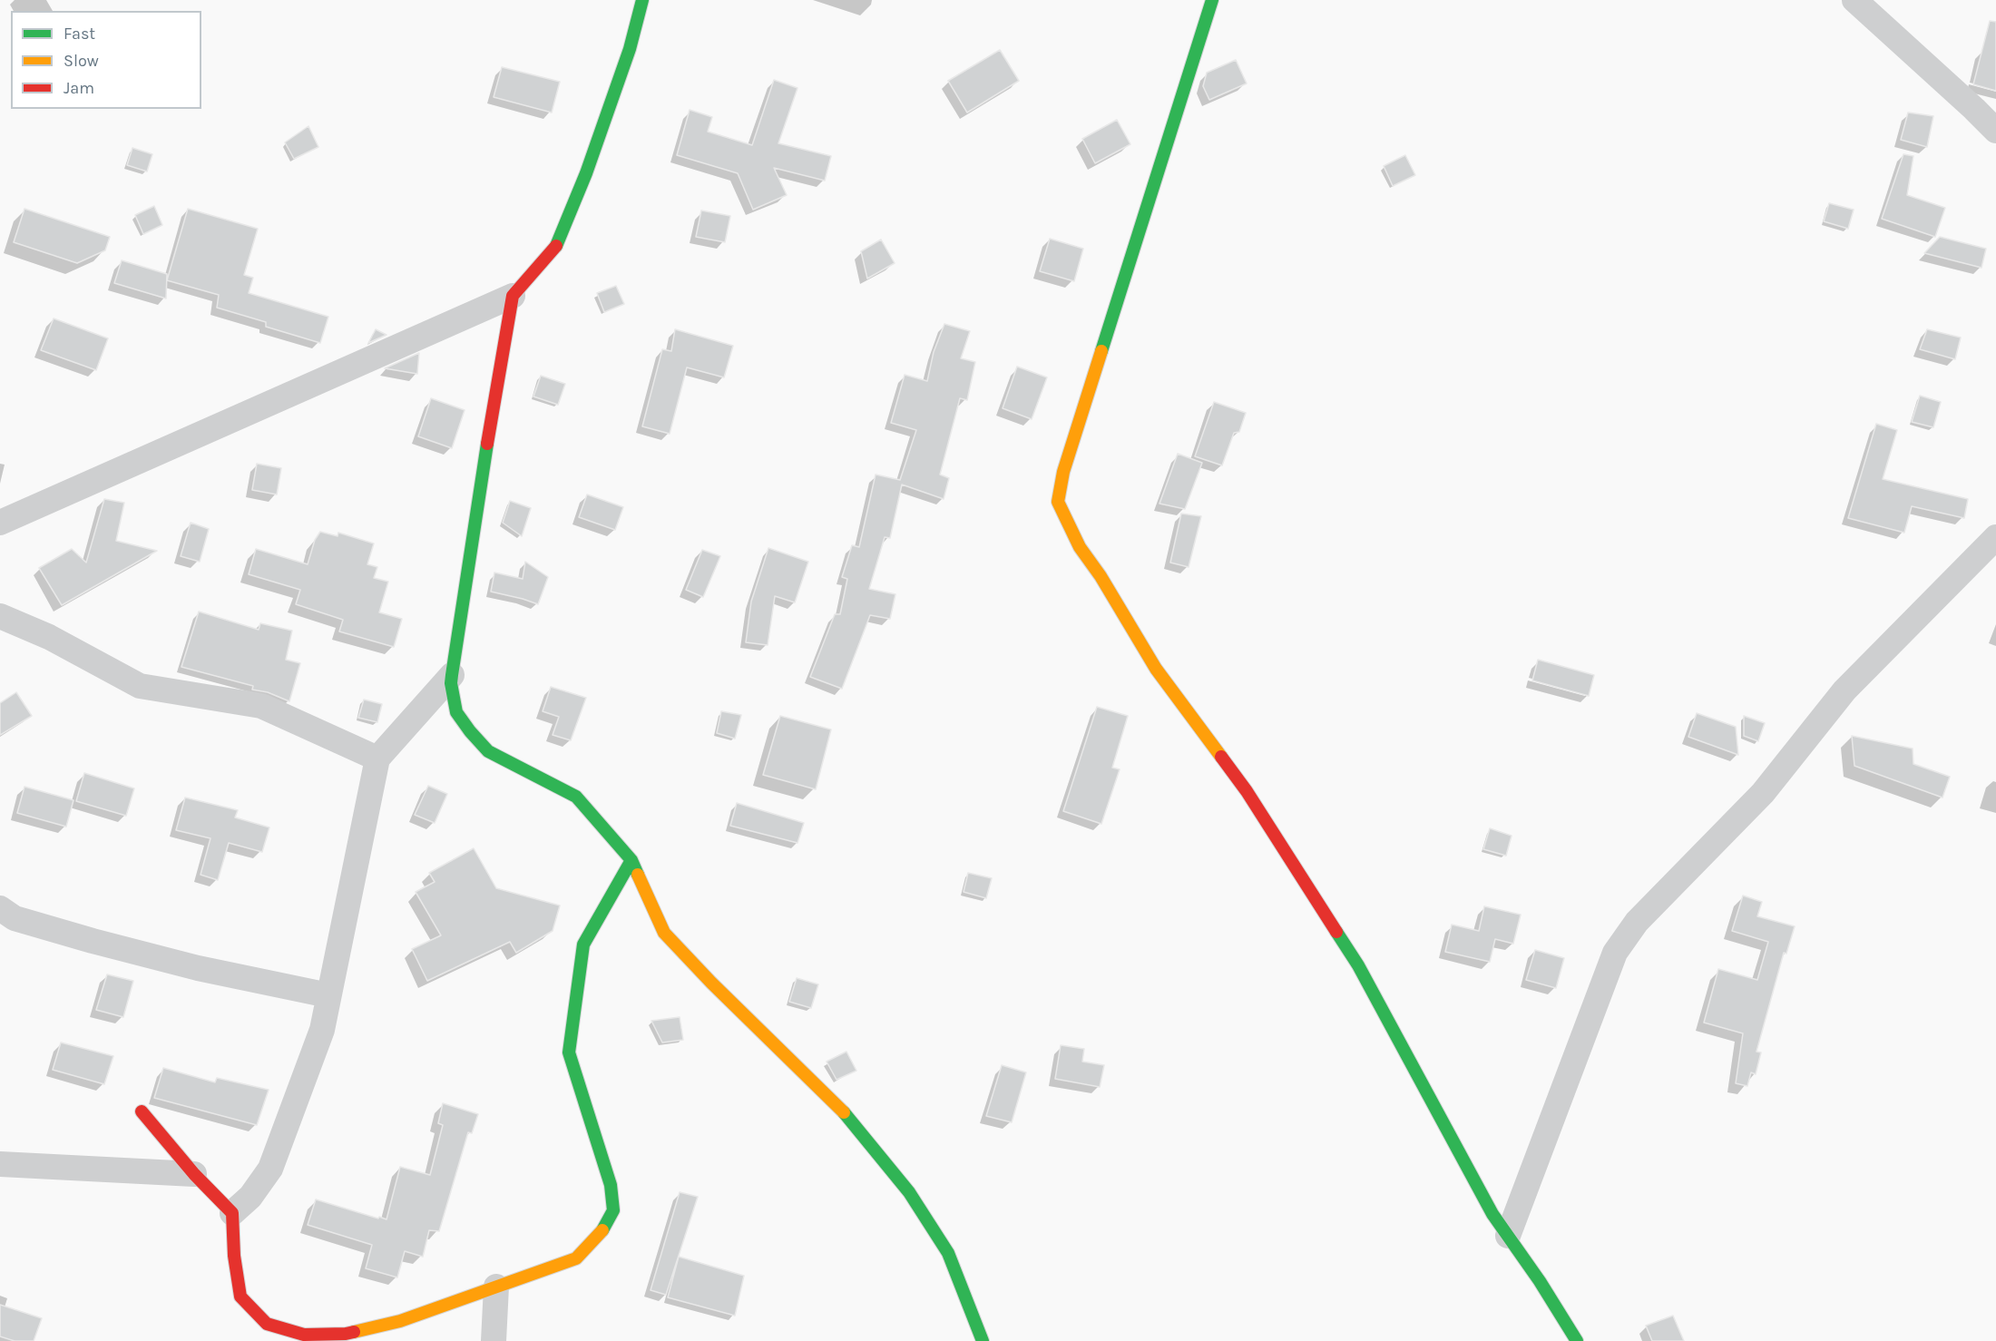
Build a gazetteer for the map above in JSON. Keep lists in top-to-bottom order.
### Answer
{
  "legend": ["Fast", "Slow", "Jam"]
}
